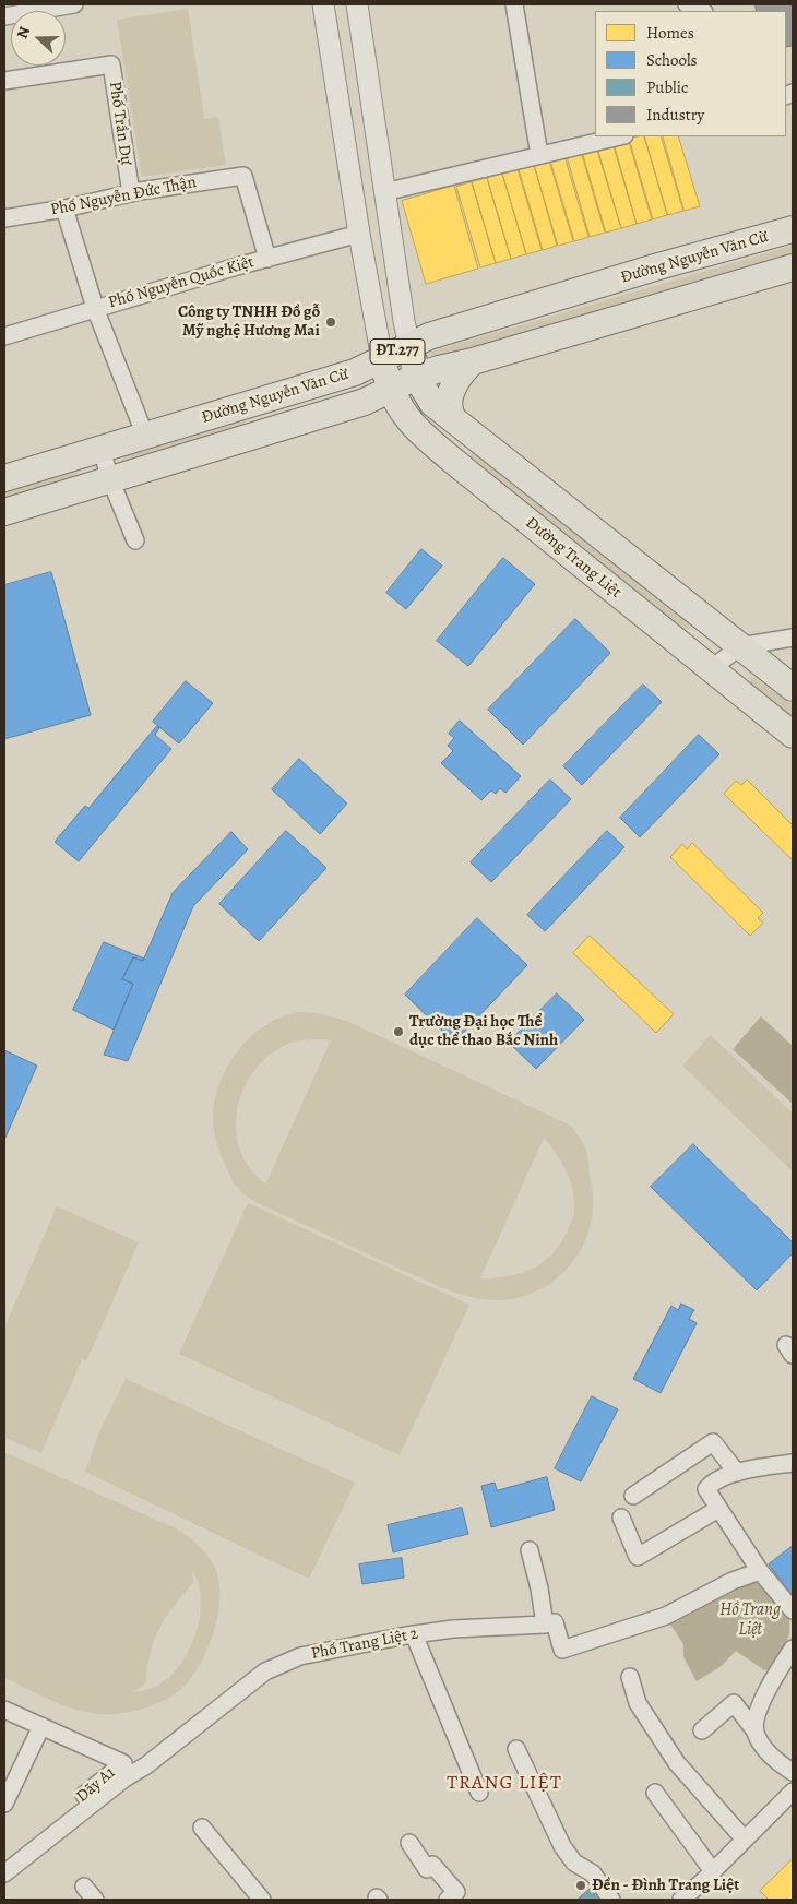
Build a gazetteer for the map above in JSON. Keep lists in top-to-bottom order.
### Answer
{
  "streets": {
    "main road": ["Đường Nguyễn Văn Cừ", "ĐT.277", "Đường Trang Liệt"],
    "street": [
      "Phố Trần Dự",
      "Phố Nguyễn Đức Thận",
      "Phố Nguyễn Quốc Kiệt",
      "Phố Trang Liệt 2",
      "Dãy A1"
    ]
  },
  "crossings": [
    ["Phố Trần Dự", "Phố Nguyễn Đức Thận"],
    ["Phố Nguyễn Đức Thận", "Phố Nguyễn Quốc Kiệt"],
    ["Đường Nguyễn Văn Cừ", "Đường Trang Liệt"],
    ["Phố Trang Liệt 2", "Dãy A1"]
  ],
  "districts": ["TRANG LIỆT"],
  "water": ["Hồ Trang Liệt"],
  "places": ["Công ty TNHH Đồ gỗ Mỹ nghệ Hương Mai", "Trường Đại học Thể dục thể thao Bắc Ninh", "Đền - Đình Trang Liệt"],
  "legend": [
    "Homes",
    "Schools",
    "Public",
    "Industry"
  ],
  "north": "left"
}
